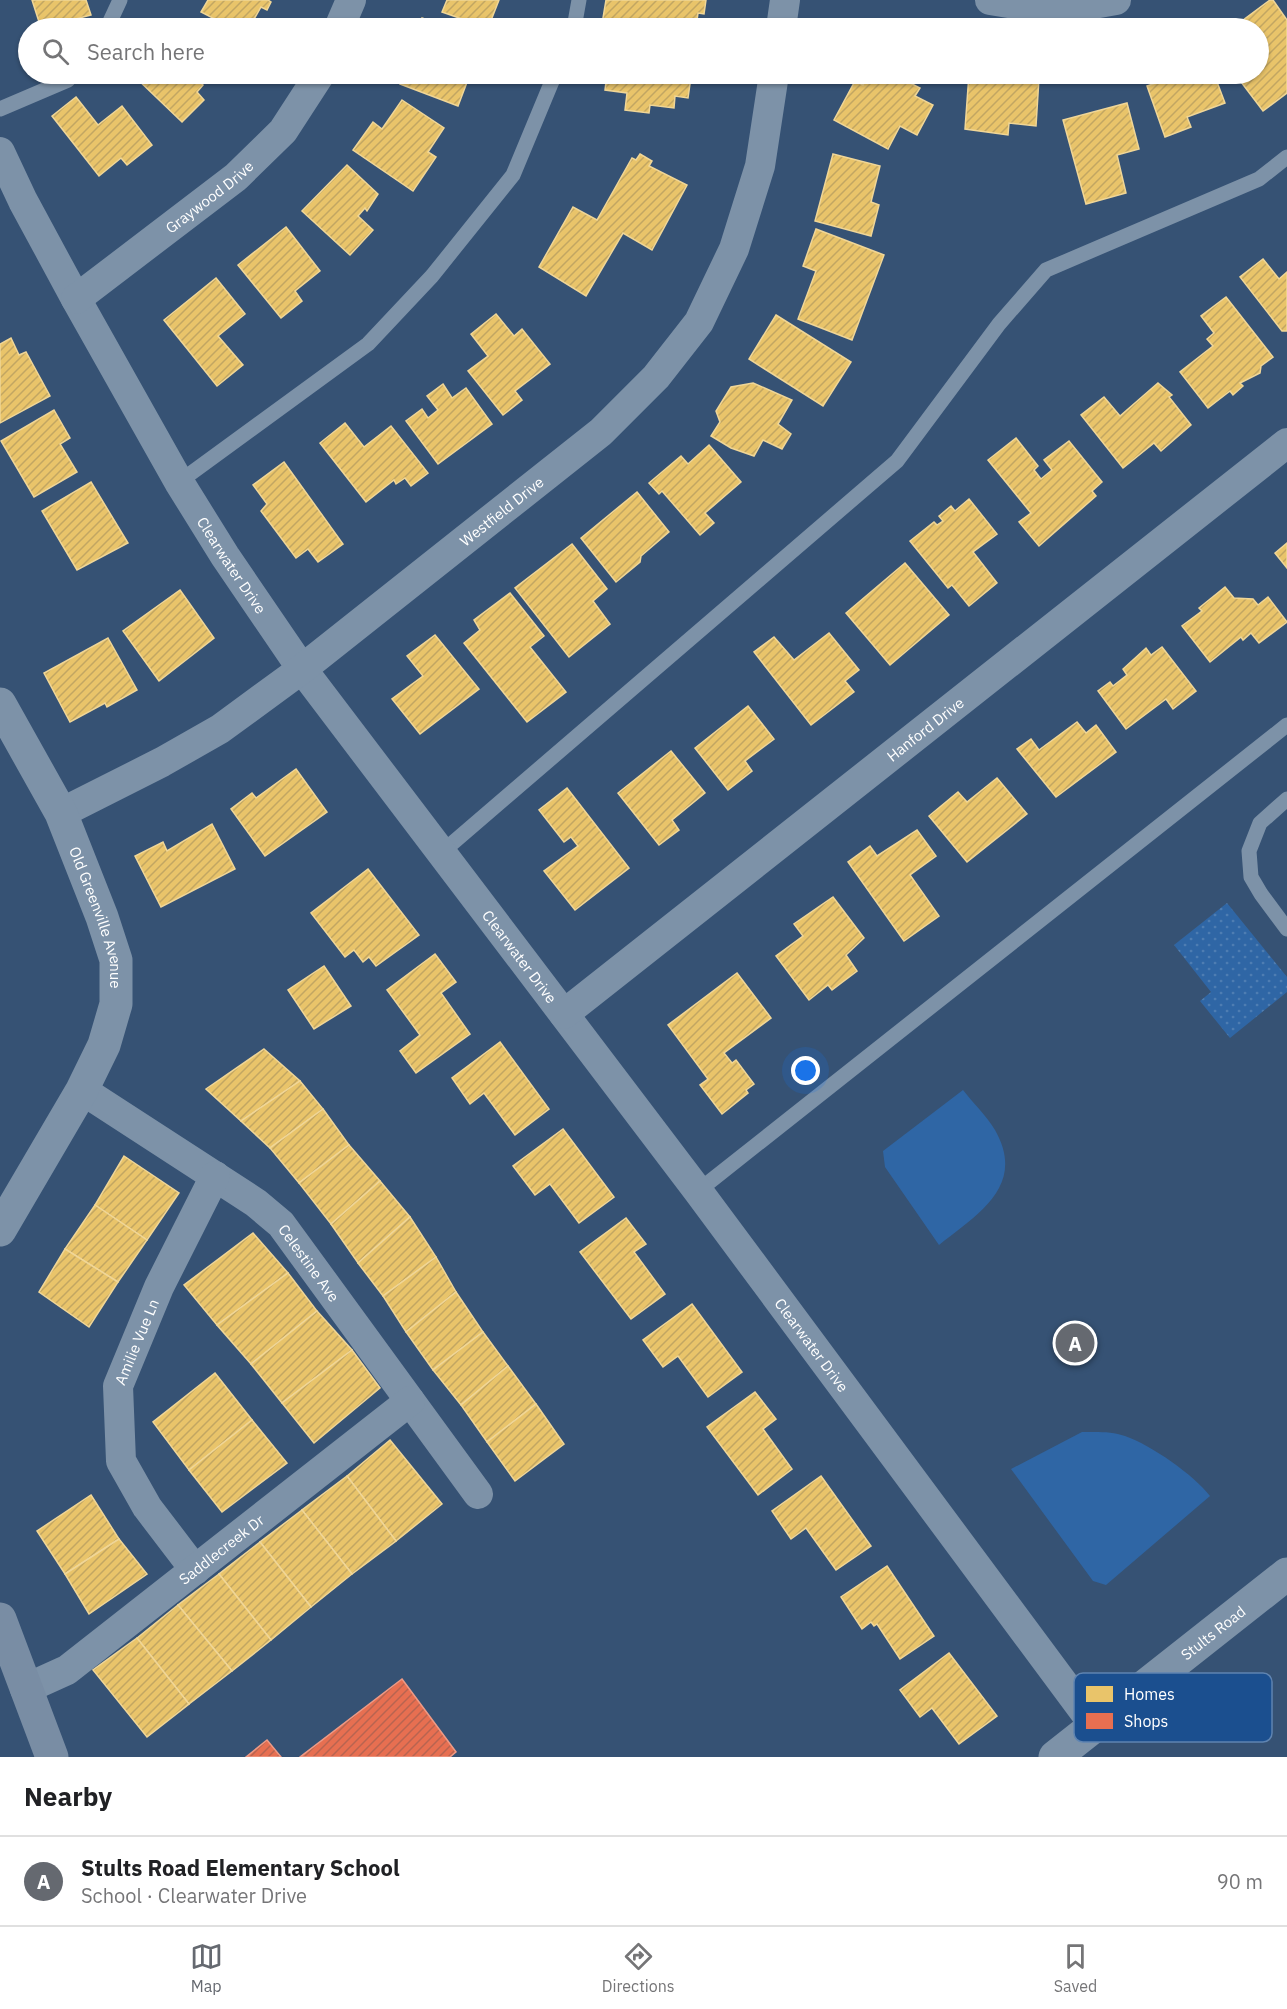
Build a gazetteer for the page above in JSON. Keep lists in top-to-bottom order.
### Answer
{
  "streets": {
    "street": [
      "Graywood Drive",
      "Westfield Drive",
      "Clearwater Drive",
      "Hanford Drive",
      "Old Greenville Avenue",
      "Celestine Ave",
      "Amilie Vue Ln",
      "Saddlecreek Dr",
      "Stults Road"
    ]
  },
  "crossings": [
    ["Graywood Drive", "Clearwater Drive"],
    ["Westfield Drive", "Clearwater Drive"],
    ["Westfield Drive", "Old Greenville Avenue"],
    ["Clearwater Drive", "Hanford Drive"],
    ["Old Greenville Avenue", "Celestine Ave"],
    ["Celestine Ave", "Amilie Vue Ln"],
    ["Celestine Ave", "Saddlecreek Dr"],
    ["Amilie Vue Ln", "Saddlecreek Dr"]
  ],
  "legend": ["Homes", "Shops"],
  "page": {
    "search": "Search here",
    "pins": "A",
    "heading": "Nearby",
    "list": [
      {
        "mark": "A",
        "name": "Stults Road Elementary School",
        "note": "School · Clearwater Drive",
        "value": "90 m"
      }
    ],
    "nav": ["Map", "Directions", "Saved"]
  }
}
